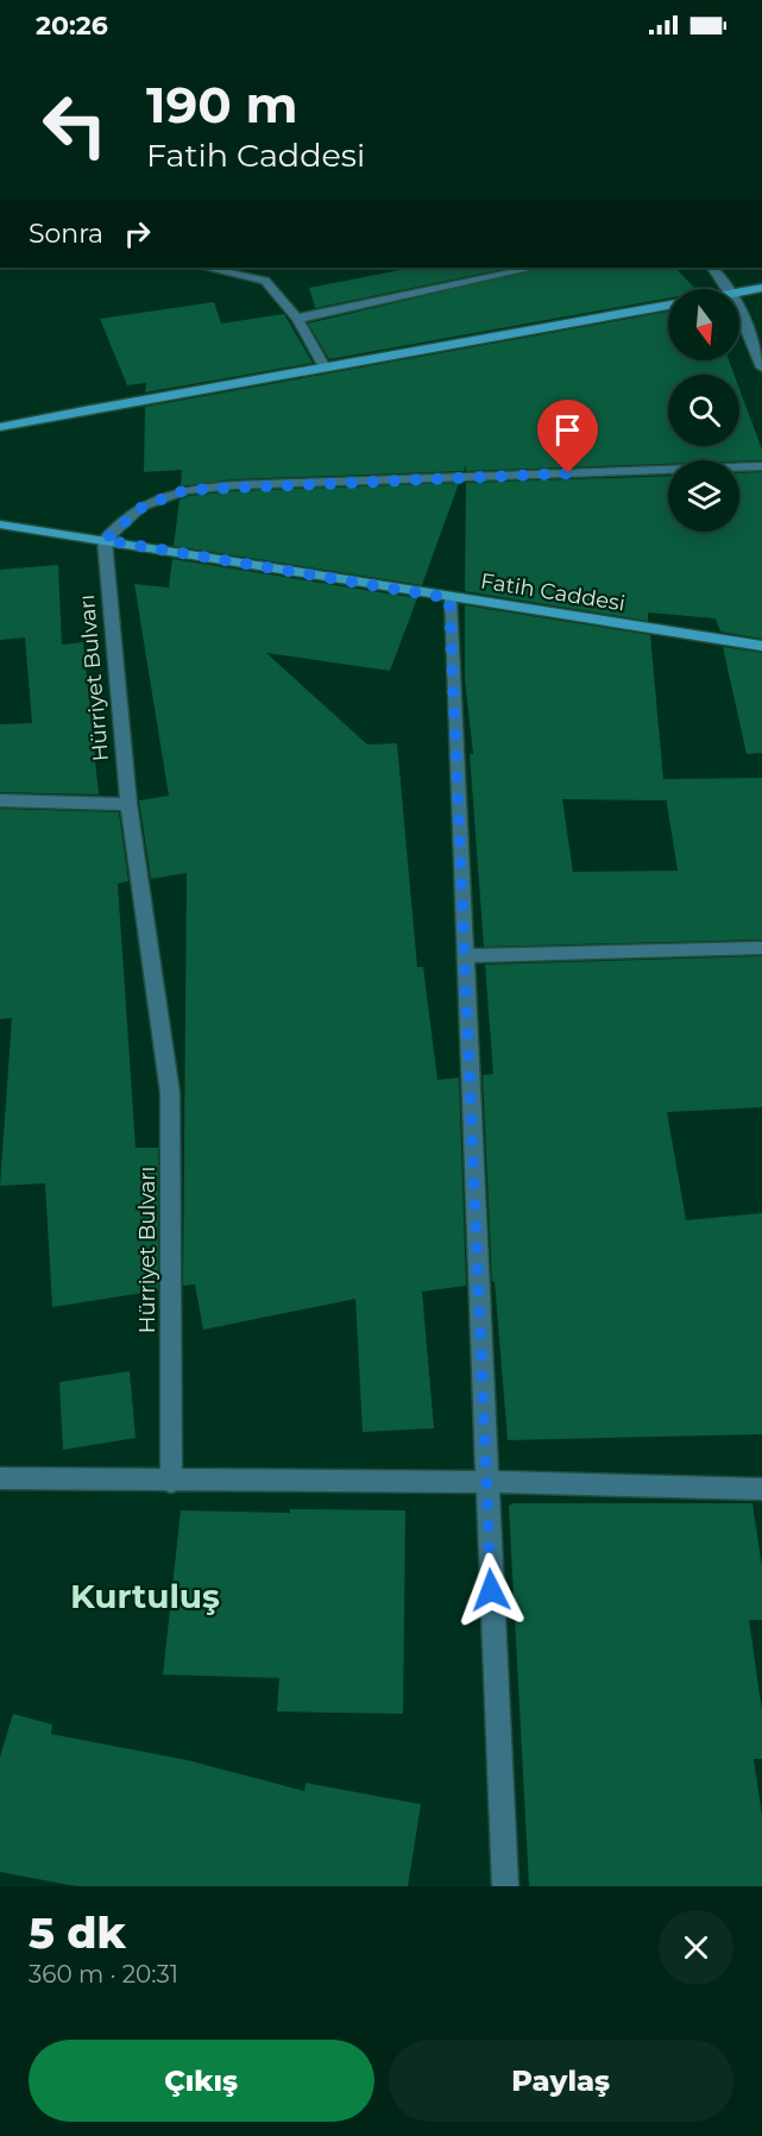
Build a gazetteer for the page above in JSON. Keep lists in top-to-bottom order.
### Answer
{
  "streets": {
    "street": ["Fatih Caddesi", "Hürriyet Bulvarı"]
  },
  "crossings": [
    ["Fatih Caddesi", "Hürriyet Bulvarı"]
  ],
  "districts": ["Kurtuluş"],
  "north": "bottom",
  "page": {
    "status": "20:26",
    "turn": ["190 m", "Fatih Caddesi"],
    "then": "Sonra",
    "heading": ["5 dk", "360 m · 20:31"],
    "buttons": ["Çıkış", "Paylaş"]
  }
}
